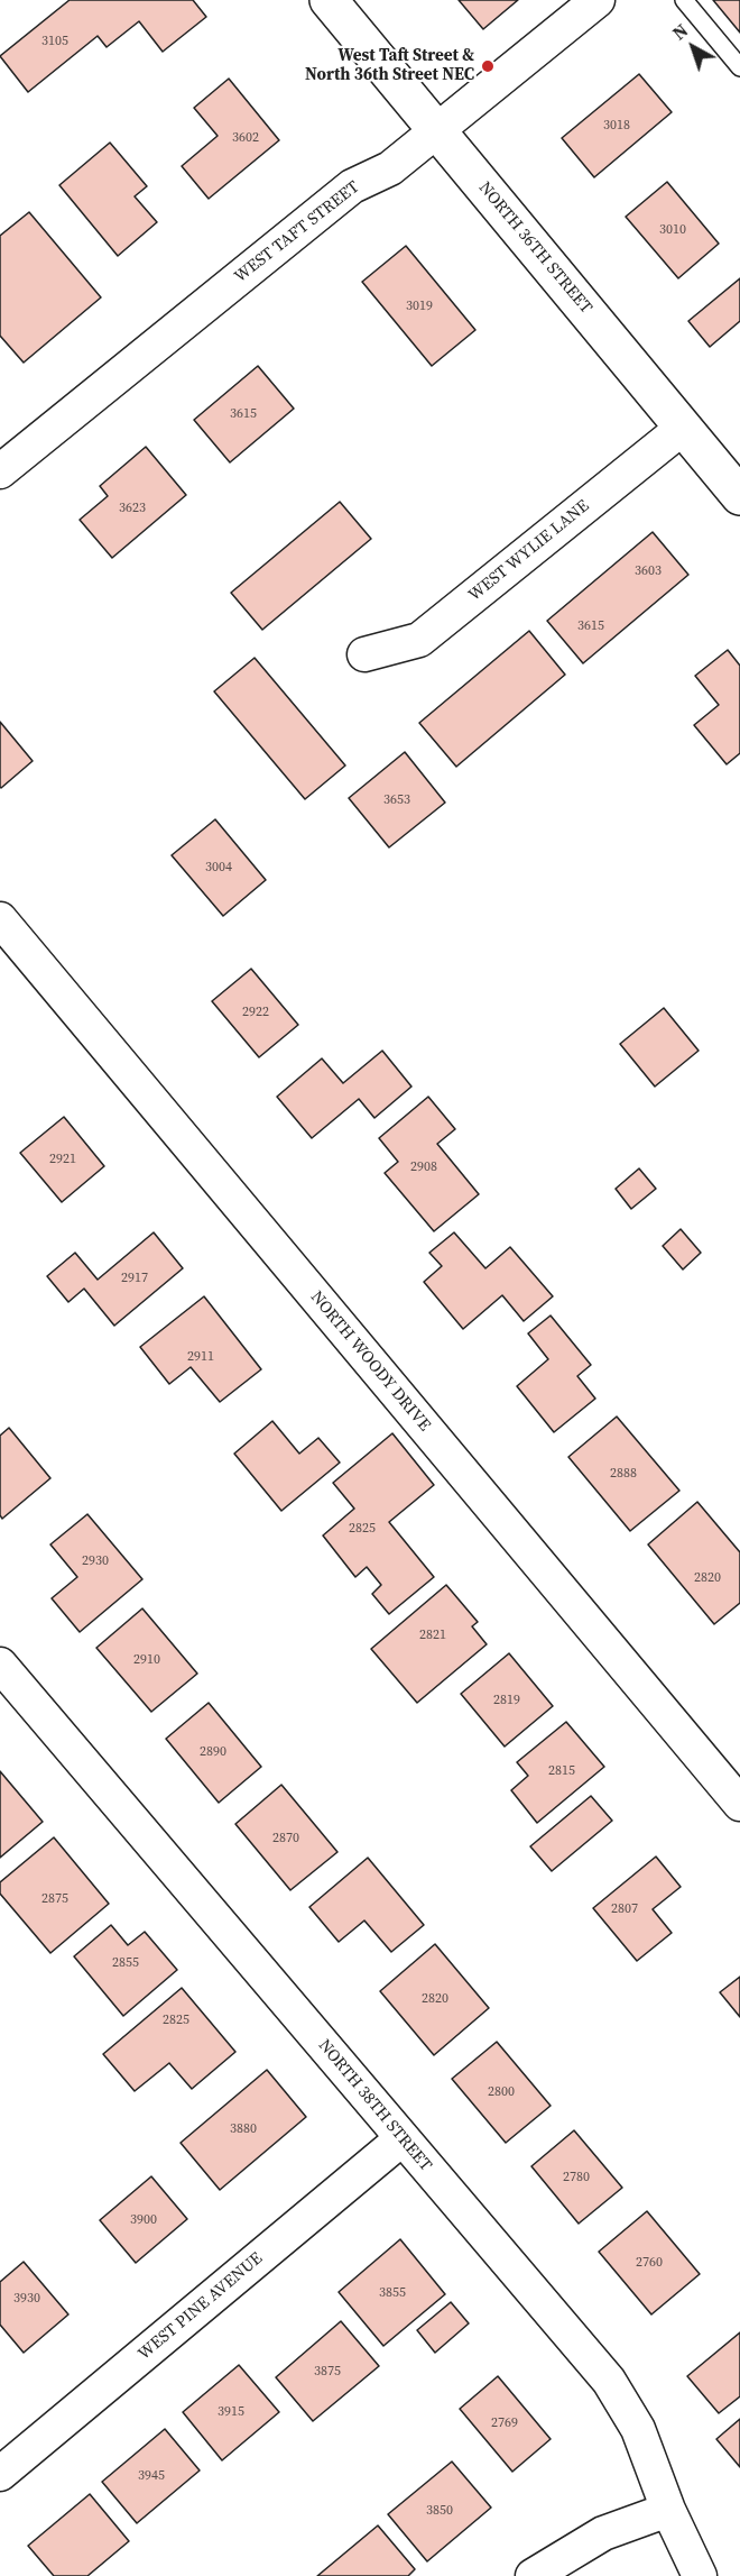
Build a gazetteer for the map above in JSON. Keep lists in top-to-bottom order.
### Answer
{
  "streets": {
    "street": [
      "WEST TAFT STREET",
      "NORTH 36TH STREET",
      "WEST WYLIE LANE",
      "NORTH WOODY DRIVE",
      "NORTH 38TH STREET",
      "WEST PINE AVENUE"
    ]
  },
  "crossings": [
    ["WEST TAFT STREET", "NORTH 36TH STREET"],
    ["NORTH 36TH STREET", "WEST WYLIE LANE"],
    ["NORTH 38TH STREET", "WEST PINE AVENUE"]
  ],
  "places": ["West Taft Street & North 36th Street NEC"],
  "house_numbers": [
    "3105",
    "3018",
    "3602",
    "3010",
    "3019",
    "3615",
    "3623",
    "3603",
    "3615",
    "3653",
    "3004",
    "2922",
    "2921",
    "2908",
    "2917",
    "2911",
    "2888",
    "2825",
    "2930",
    "2820",
    "2821",
    "2910",
    "2819",
    "2890",
    "2815",
    "2870",
    "2875",
    "2807",
    "2855",
    "2820",
    "2825",
    "2800",
    "3880",
    "2780",
    "3900",
    "2760",
    "3855",
    "3930",
    "3875",
    "3915",
    "2769",
    "3945",
    "3850"
  ],
  "north": "top left"
}
